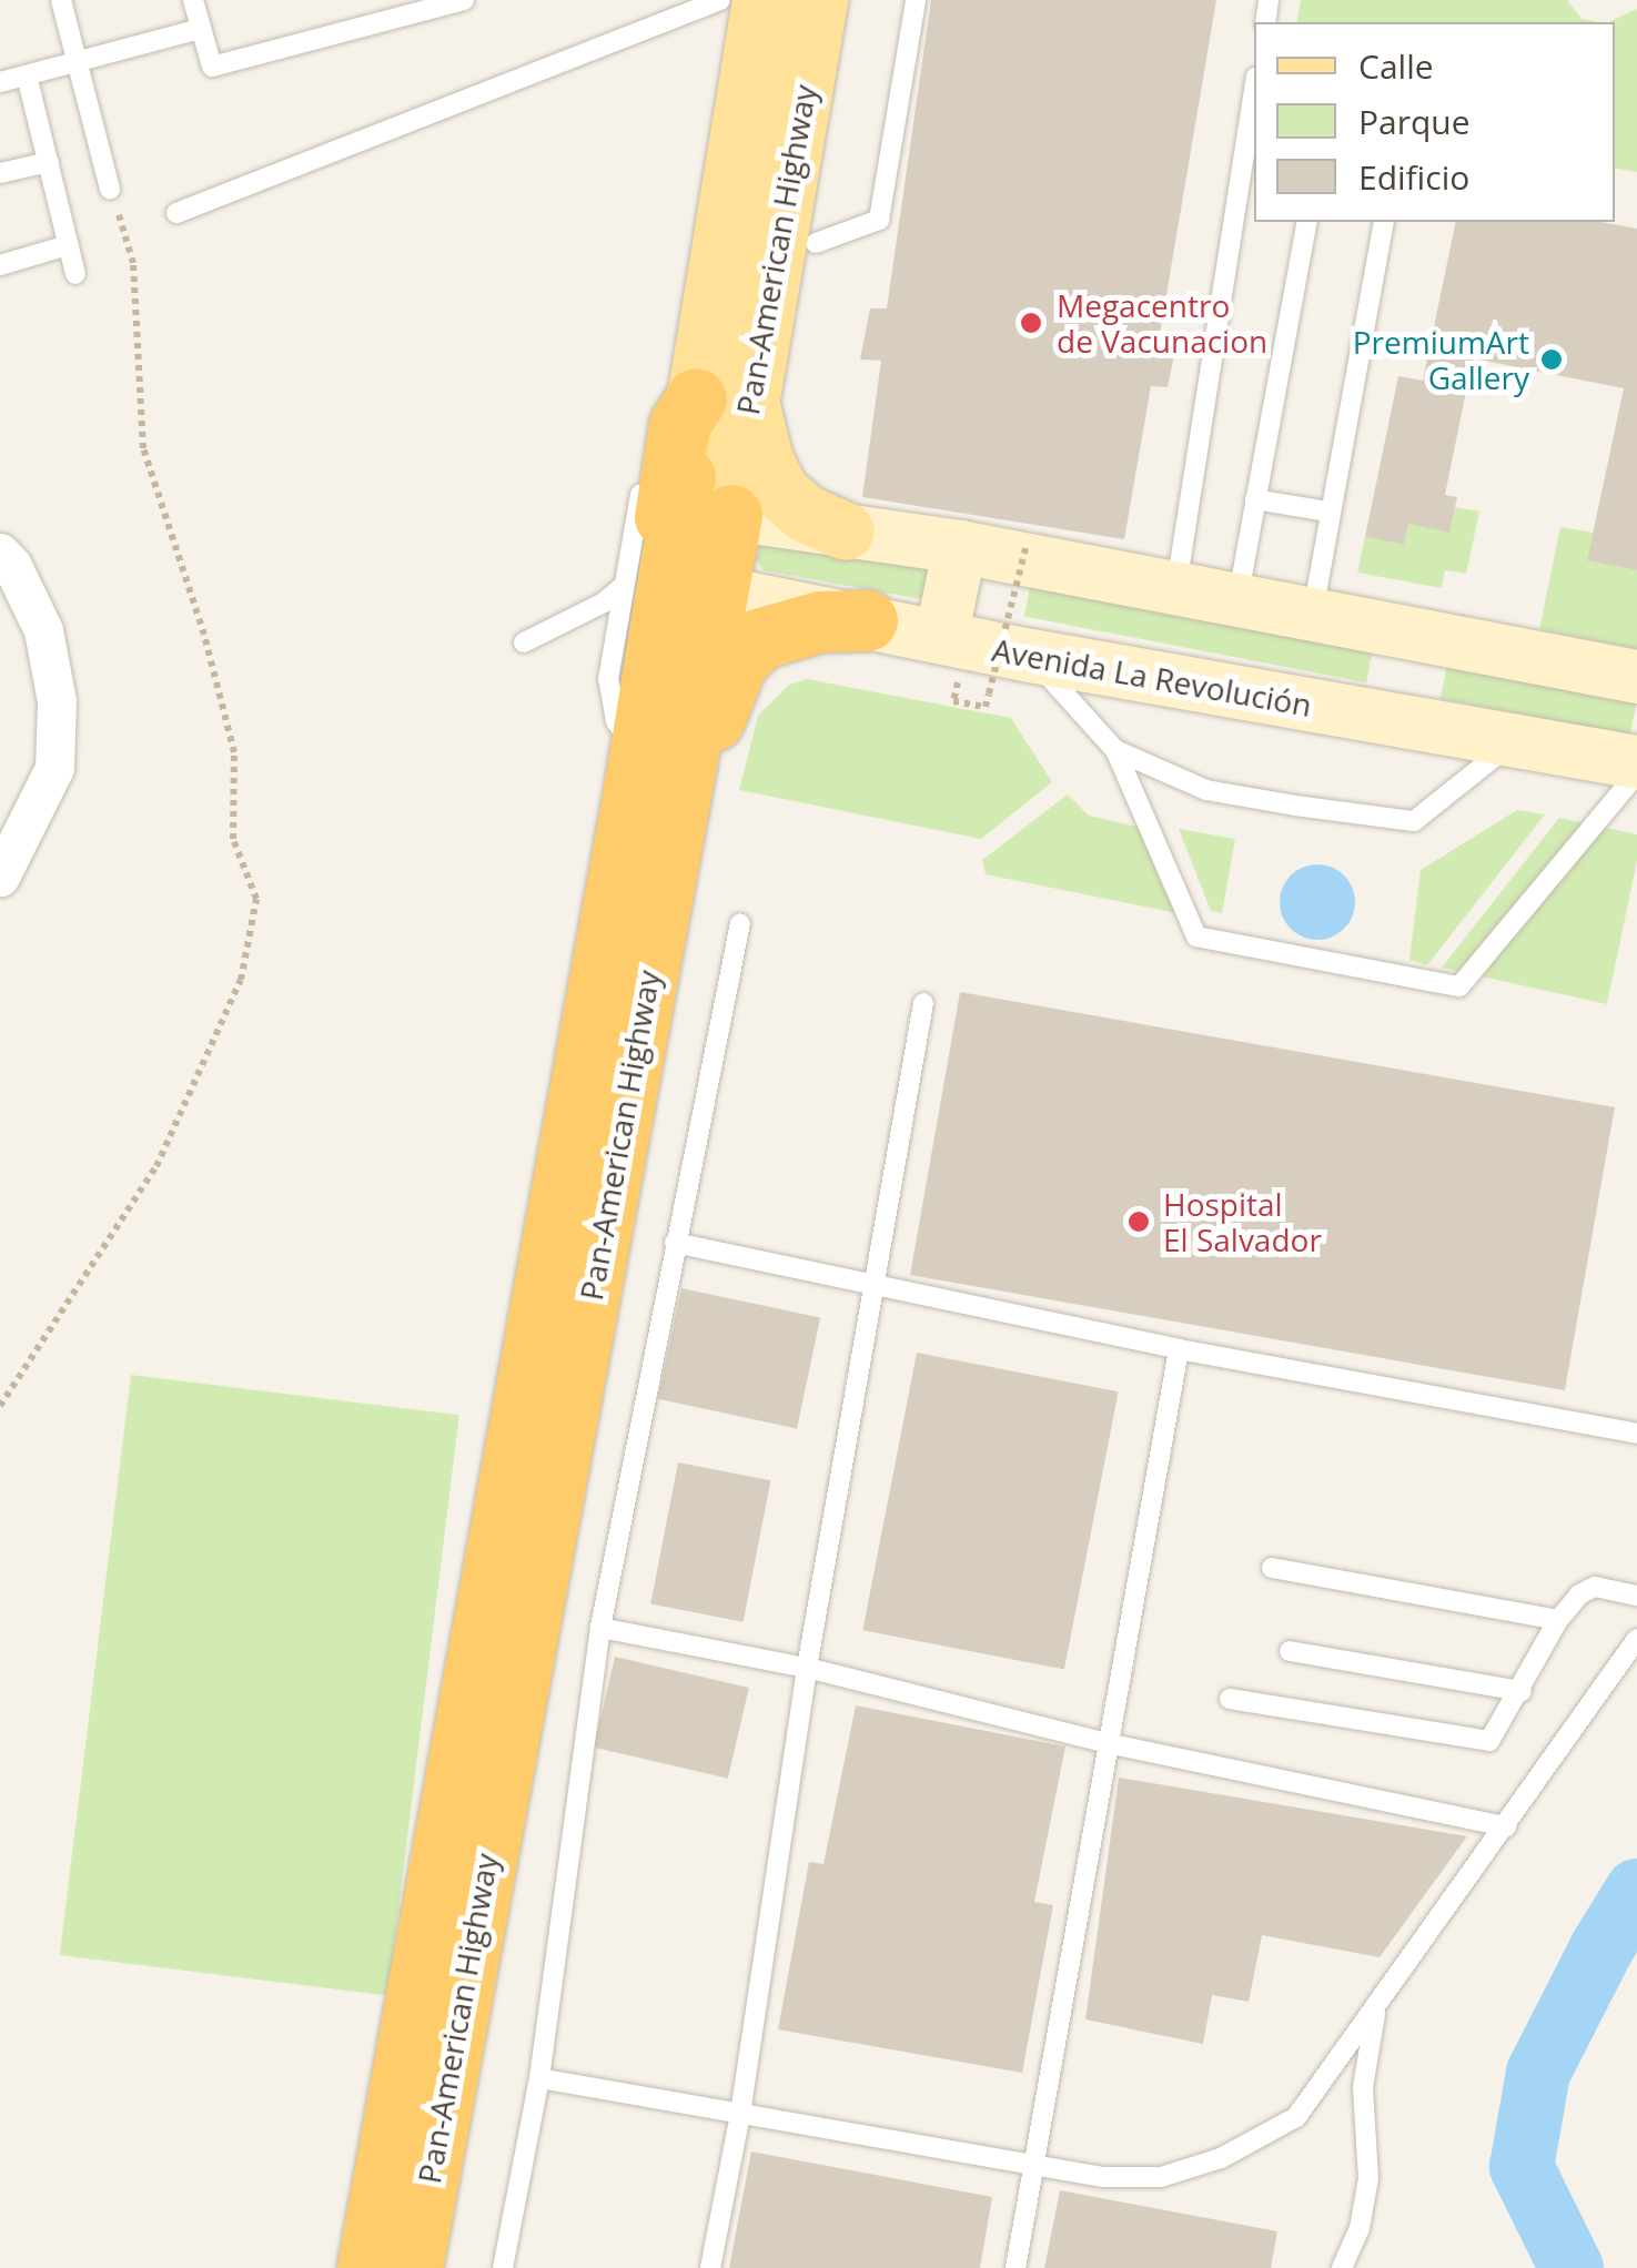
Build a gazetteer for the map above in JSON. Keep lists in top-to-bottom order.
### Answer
{
  "streets": {
    "highway": ["Pan-American Highway"],
    "main road": ["Avenida La Revolución"]
  },
  "crossings": [
    ["Pan-American Highway", "Avenida La Revolución"]
  ],
  "places": ["Megacentro de Vacunacion", "PremiumArt Gallery", "Hospital El Salvador"],
  "legend": ["Calle", "Parque", "Edificio"]
}
